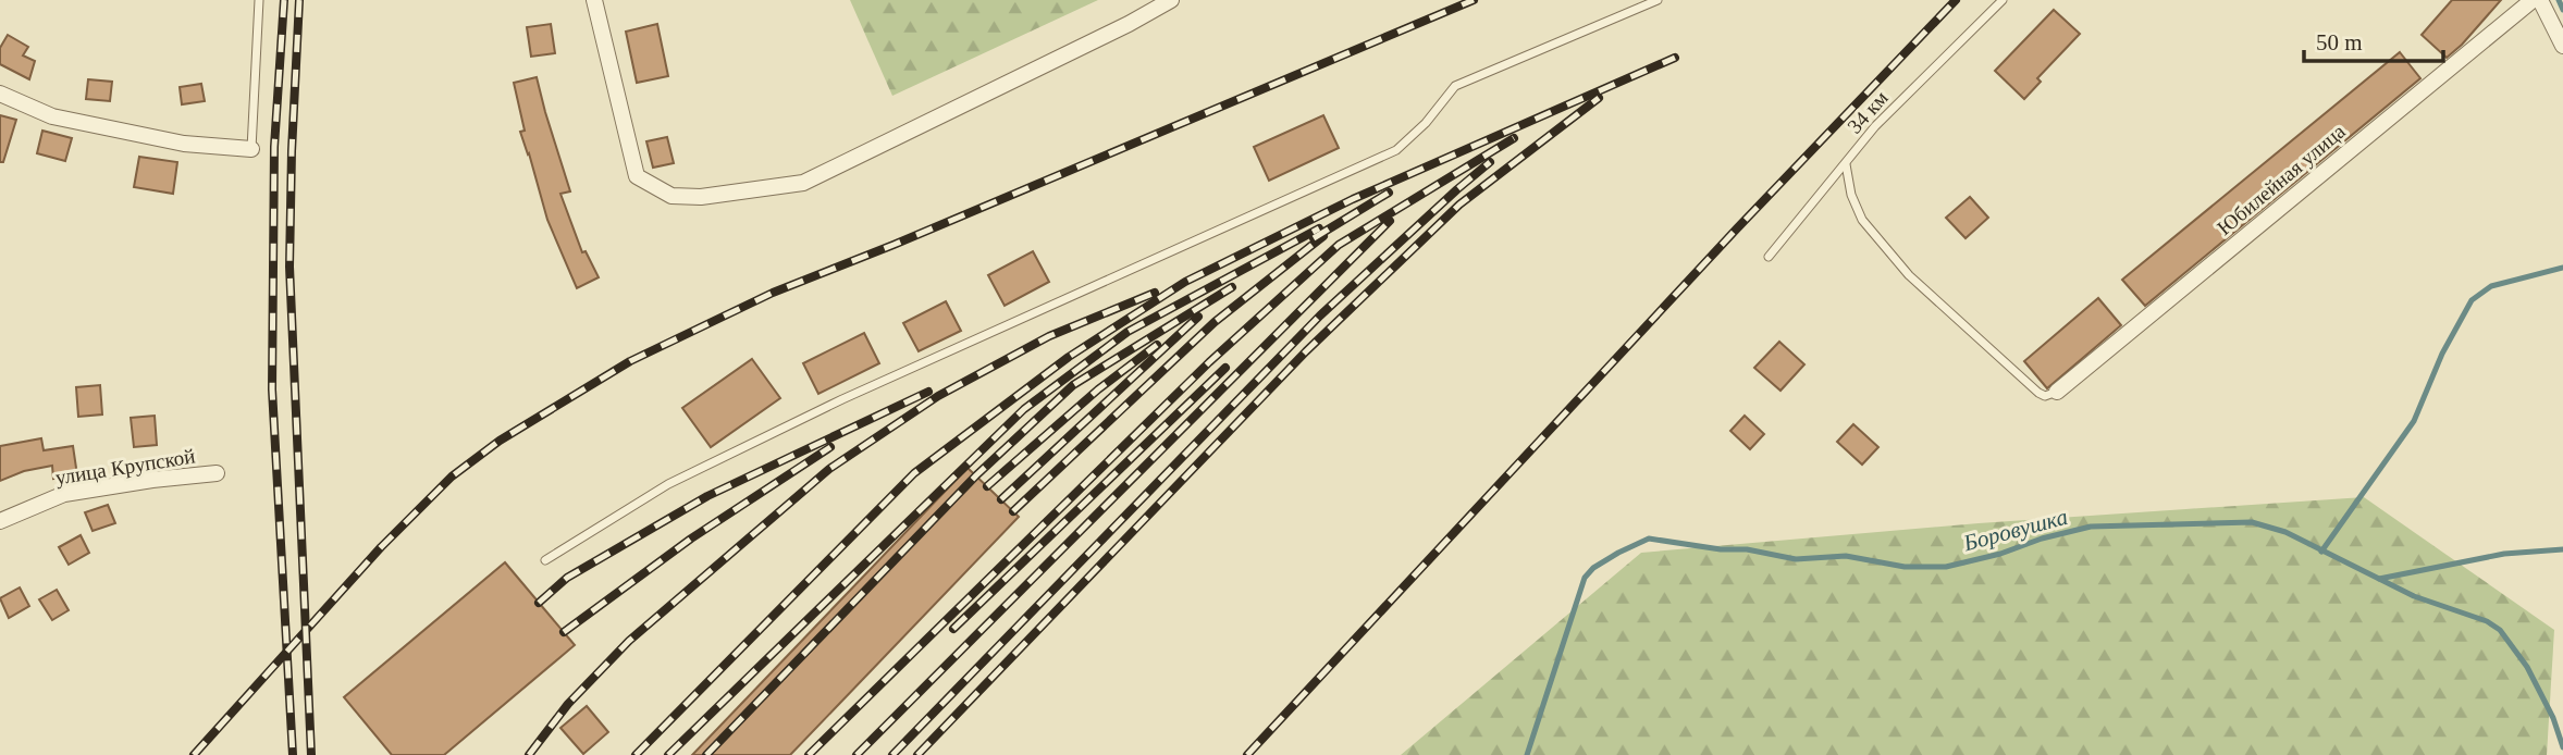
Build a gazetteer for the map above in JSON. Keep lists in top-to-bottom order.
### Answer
{
  "streets": {
    "street": ["Юбилейная улица", "улица Крупской"],
    "lane": ["34 км"]
  },
  "water": ["Боровушка"],
  "scale_bar": "50 m"
}
